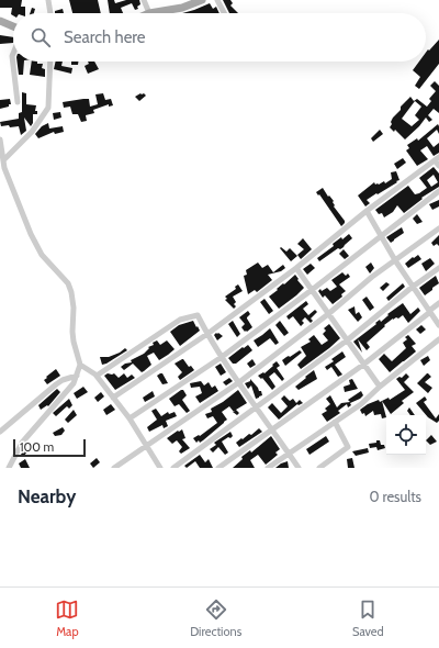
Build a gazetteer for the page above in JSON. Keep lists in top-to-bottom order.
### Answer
{
  "scale_bar": "100 m",
  "page": {
    "search": "Search here",
    "scale": "100 m",
    "heading": ["Nearby", "0 results"],
    "nav": ["Map", "Directions", "Saved"]
  }
}
